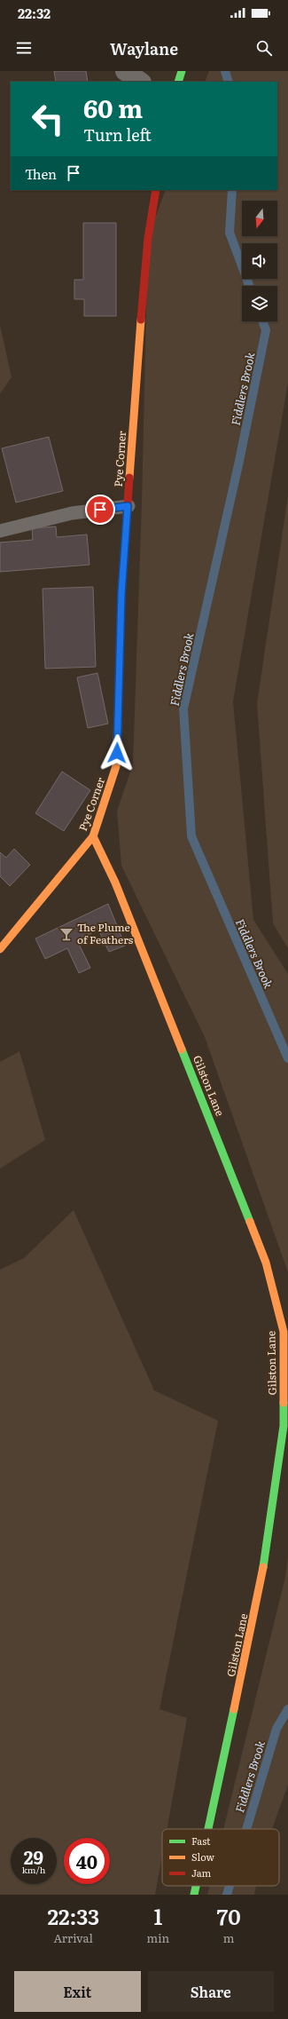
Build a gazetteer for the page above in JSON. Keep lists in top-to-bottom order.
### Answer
{
  "streets": {
    "street": ["Pye Corner", "Gilston Lane"]
  },
  "crossings": [
    ["Pye Corner", "Gilston Lane"]
  ],
  "water": ["Fiddlers Brook"],
  "places": {
    "bar": ["The Plume of Feathers"]
  },
  "legend": ["Fast", "Slow", "Jam"],
  "north": "bottom",
  "page": {
    "status": "22:32",
    "header": "Waylane",
    "turn": ["60 m", "Turn left"],
    "then": "Then",
    "speed": "29 km/h",
    "limit": "40",
    "eta": [
      "22:33",
      "Arrival",
      "1",
      "min",
      "70",
      "m"
    ],
    "buttons": ["Exit", "Share"]
  }
}
